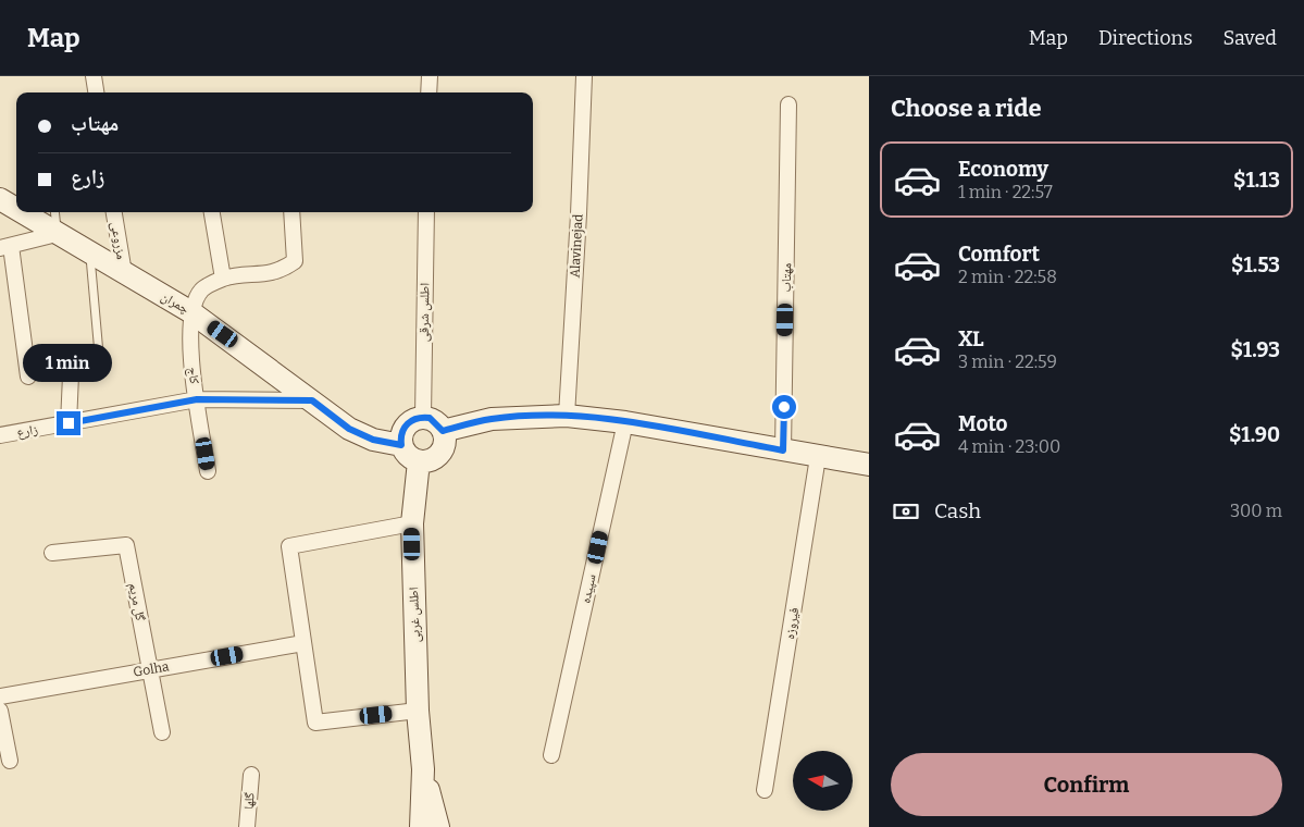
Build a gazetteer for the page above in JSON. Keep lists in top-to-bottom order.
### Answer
{
  "streets": {
    "street": [
      "مزروعی",
      "Alavinejad",
      "مهتاب",
      "چمران",
      "اطلس شرقی",
      "کاج",
      "زارع",
      "سپیده",
      "گل مریم",
      "اطلس غربی",
      "فیروزه",
      "Golha",
      "گلها"
    ]
  },
  "crossings": [
    ["مزروعی", "چمران"],
    ["چمران", "اطلس شرقی"],
    ["چمران", "کاج"],
    ["چمران", "زارع"],
    ["چمران", "اطلس غربی"],
    ["اطلس شرقی", "اطلس غربی"],
    ["کاج", "زارع"],
    ["گل مریم", "Golha"]
  ],
  "north": "left",
  "page": {
    "header": "Map",
    "nav": ["Map", "Directions", "Saved"],
    "heading": "Choose a ride",
    "banner": ["مهتاب", "زارع"],
    "list": [
      {
        "name": "Economy",
        "note": "1 min · 22:57",
        "value": "$1.13"
      },
      {
        "name": "Comfort",
        "note": "2 min · 22:58",
        "value": "$1.53"
      },
      {
        "name": "XL",
        "note": "3 min · 22:59",
        "value": "$1.93"
      },
      {
        "name": "Moto",
        "note": "4 min · 23:00",
        "value": "$1.90"
      }
    ],
    "bubble": "1 min",
    "pay": ["Cash", "300 m"],
    "buttons": "Confirm"
  }
}
